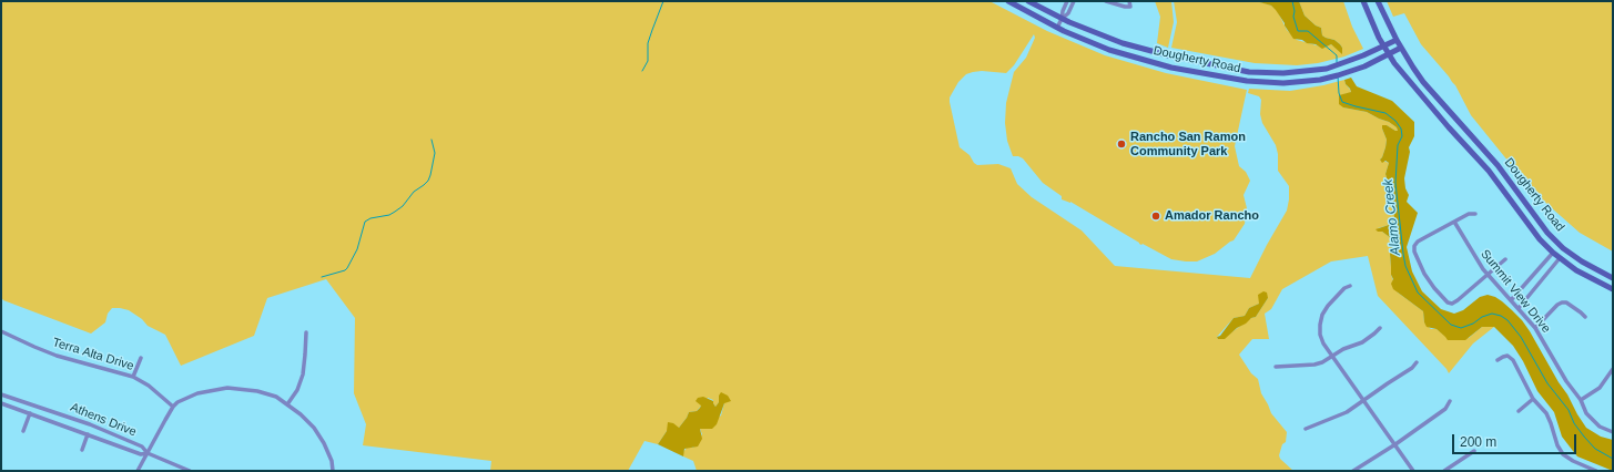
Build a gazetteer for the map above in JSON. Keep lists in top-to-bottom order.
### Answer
{
  "streets": {
    "main road": ["Dougherty Road"],
    "street": ["Summit View Drive", "Terra Alta Drive", "Athens Drive"]
  },
  "water": ["Alamo Creek"],
  "places": ["Rancho San Ramon Community Park", "Amador Rancho"],
  "scale_bar": "200 m"
}
